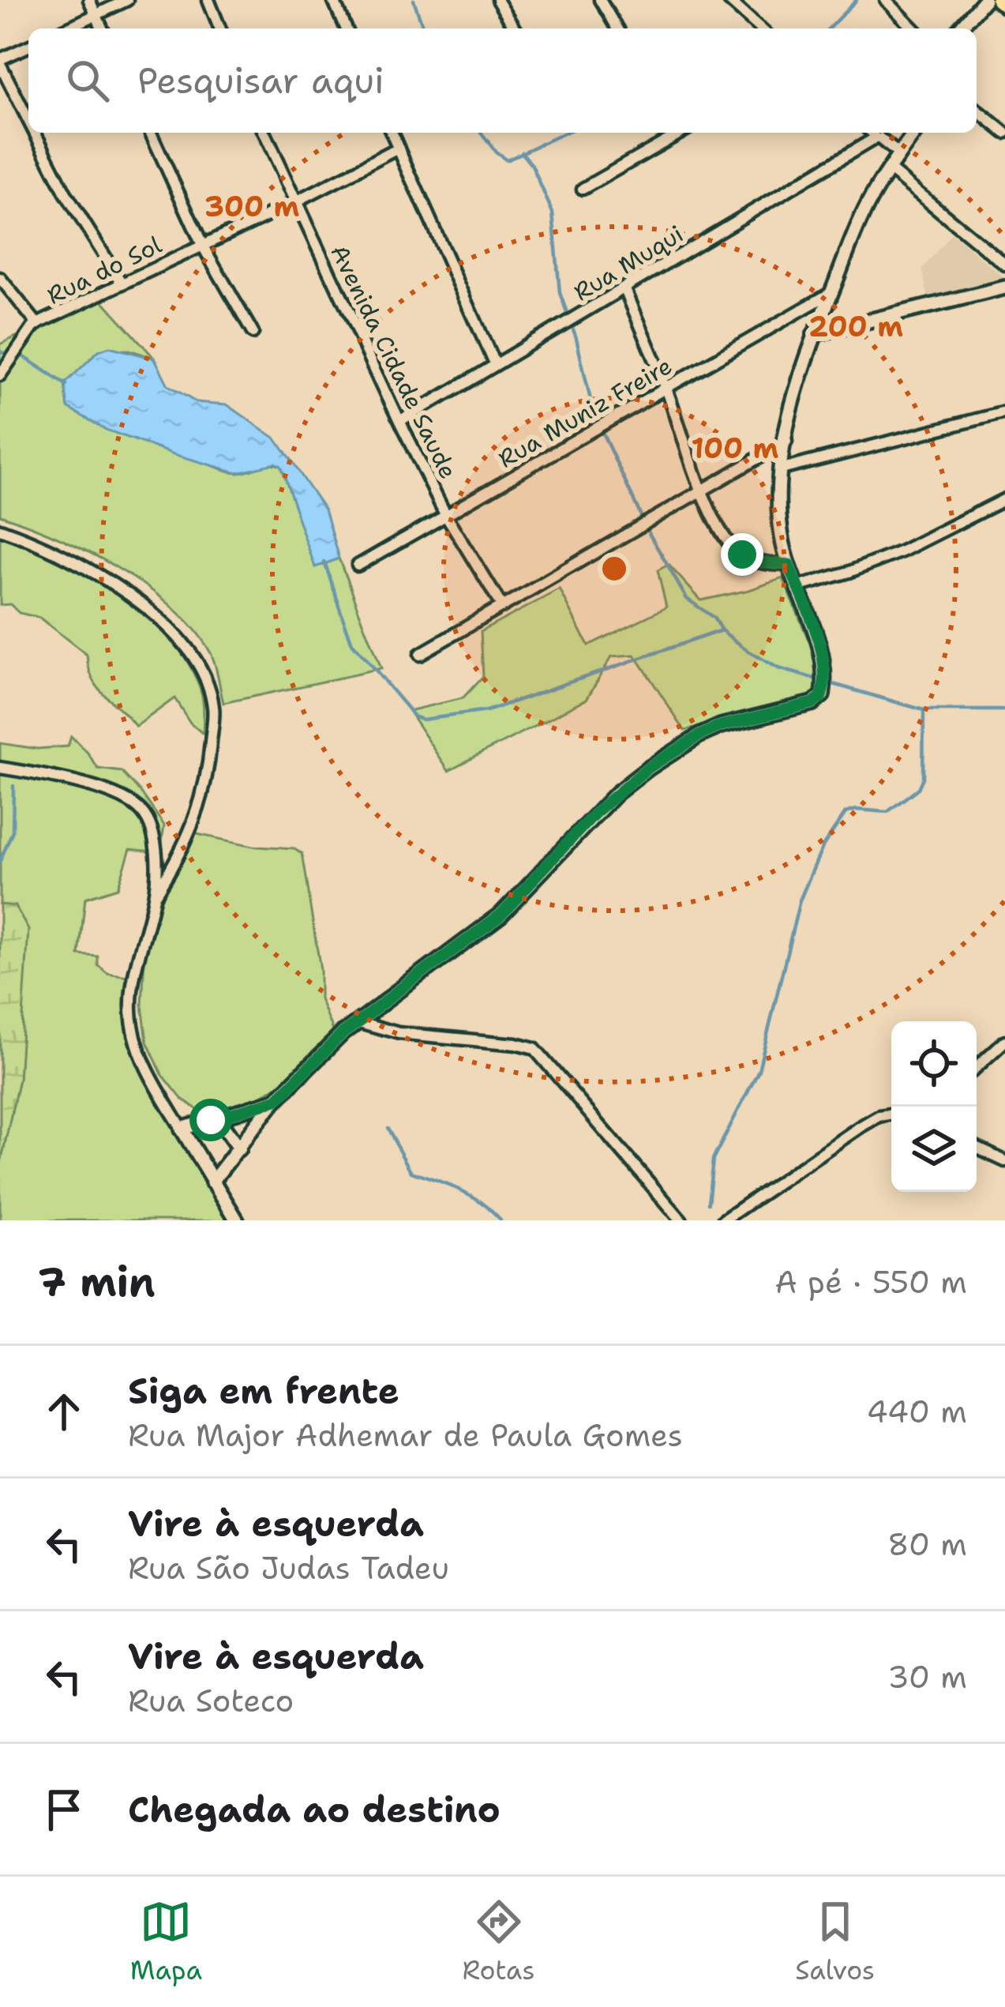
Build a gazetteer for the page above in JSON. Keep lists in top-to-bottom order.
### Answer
{
  "streets": {
    "street": [
      "Rua Muqui",
      "Rua do Sol",
      "Avenida Cidade Saude",
      "Rua Muniz Freire"
    ]
  },
  "crossings": [
    ["Rua Muqui", "Avenida Cidade Saude"],
    ["Rua do Sol", "Avenida Cidade Saude"],
    ["Avenida Cidade Saude", "Rua Muniz Freire"]
  ],
  "page": {
    "search": "Pesquisar aqui",
    "heading": ["7 min", "A pé · 550 m"],
    "list": [
      ["Siga em frente", "Rua Major Adhemar de Paula Gomes", "440 m"],
      ["Vire à esquerda", "Rua São Judas Tadeu", "80 m"],
      ["Vire à esquerda", "Rua Soteco", "30 m"],
      "Chegada ao destino"
    ],
    "nav": ["Mapa", "Rotas", "Salvos"]
  },
  "rings": ["300 m", "200 m", "100 m"]
}
